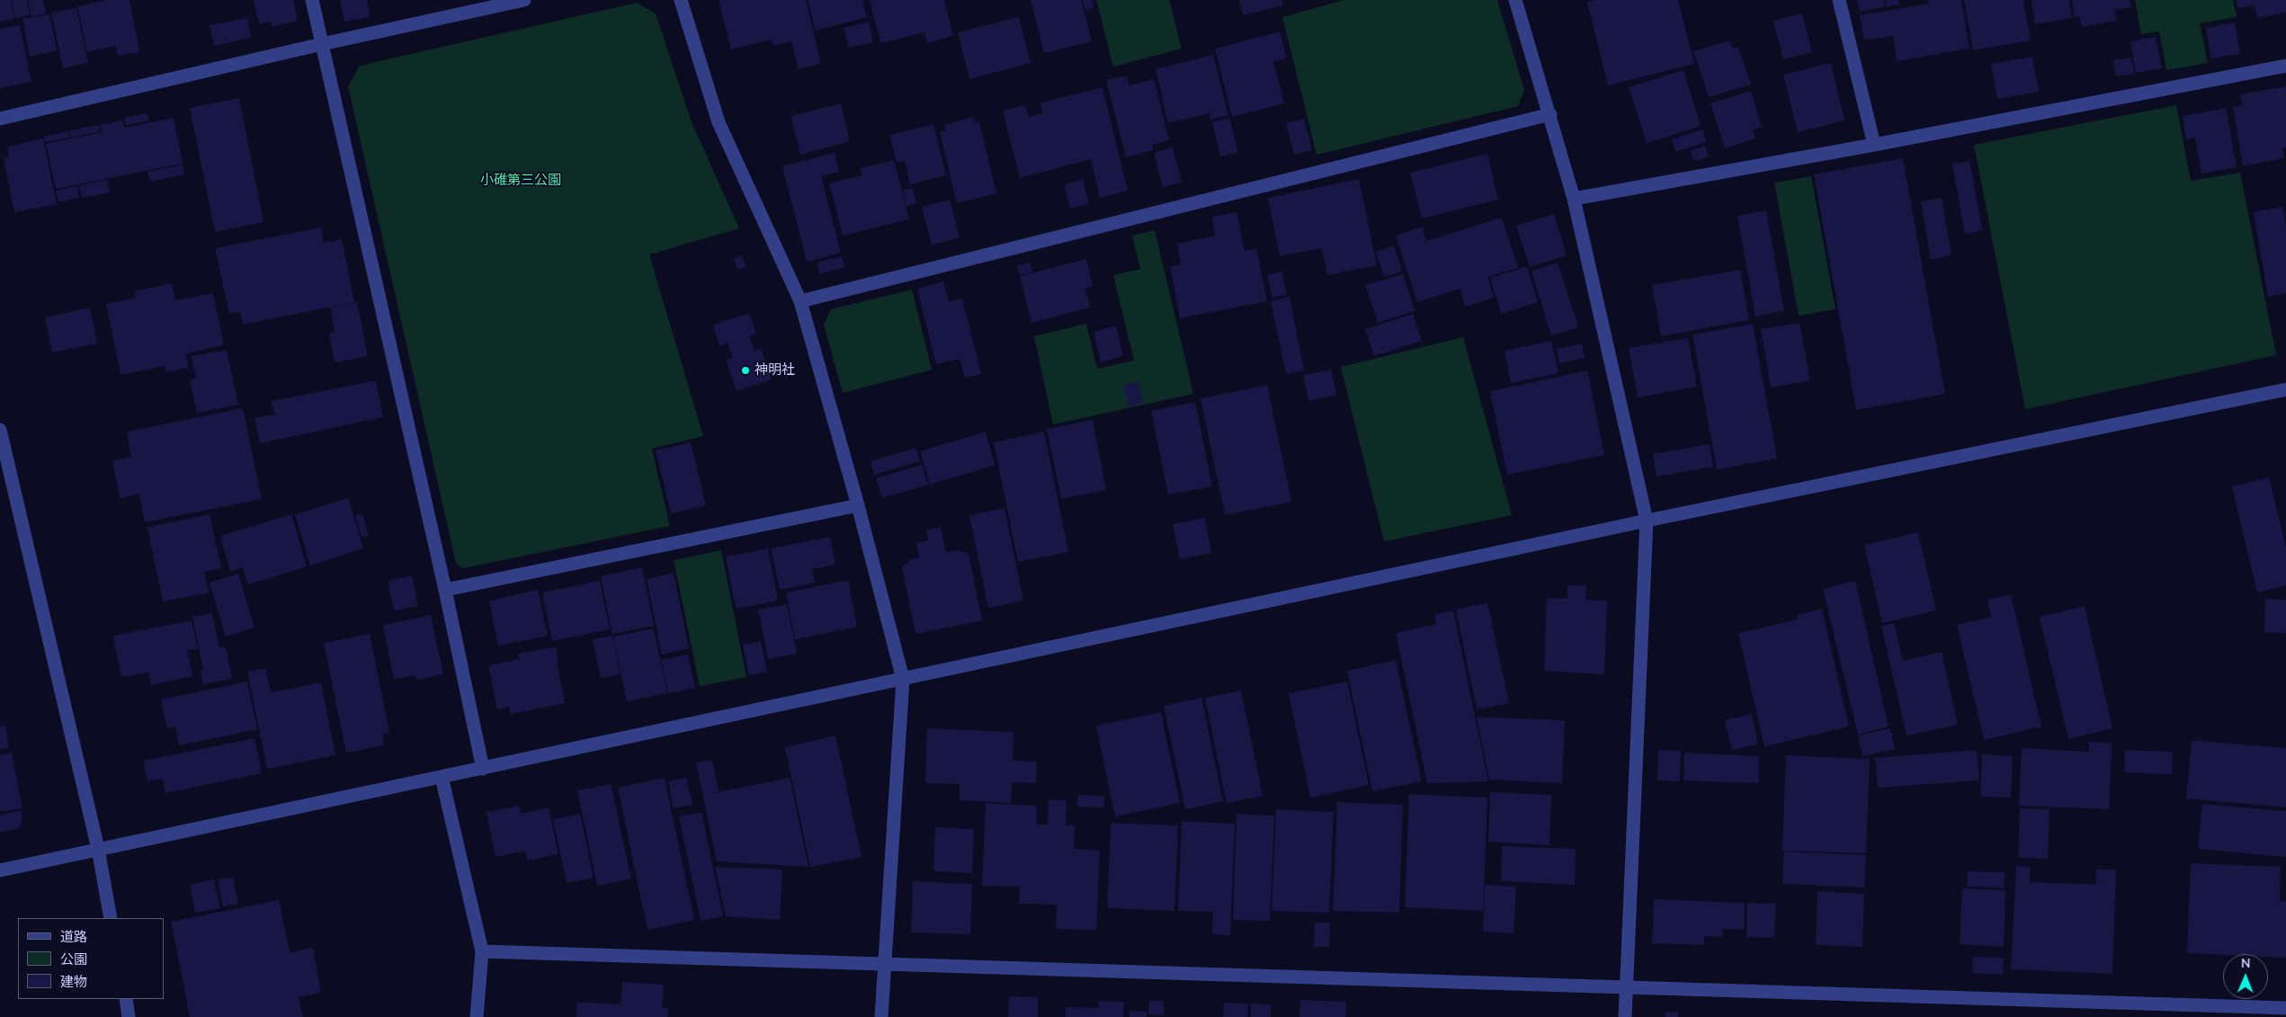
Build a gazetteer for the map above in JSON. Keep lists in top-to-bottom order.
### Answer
{
  "parks": ["小碓第三公園"],
  "places": ["神明社"],
  "legend": ["道路", "公園", "建物"],
  "north": "top"
}
